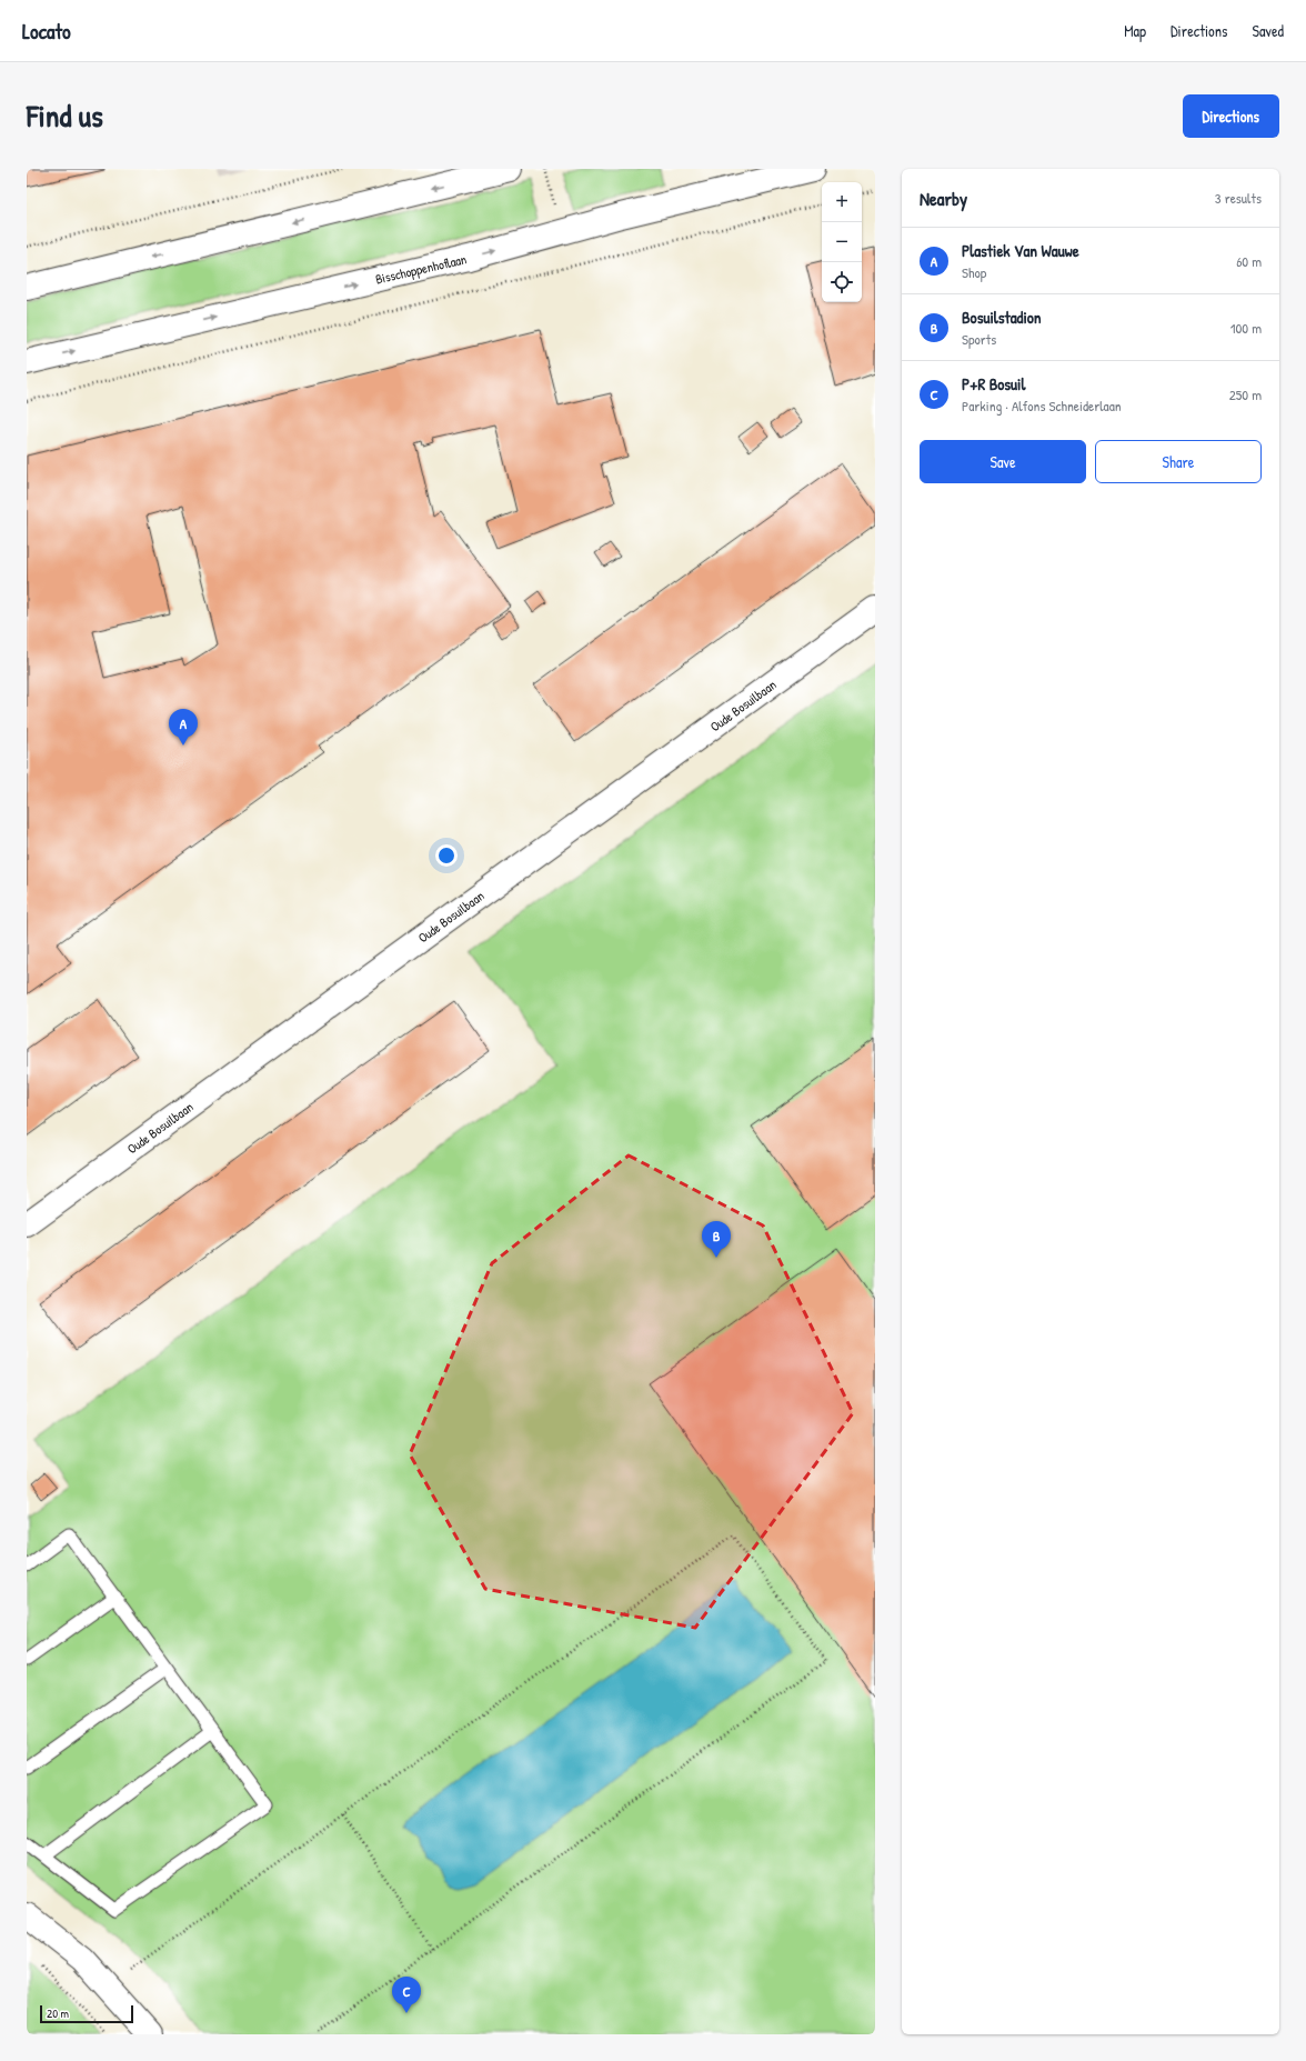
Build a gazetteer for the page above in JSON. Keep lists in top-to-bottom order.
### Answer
{
  "streets": {
    "main road": ["Bisschoppenhoflaan", "Oude Bosuilbaan"]
  },
  "scale_bar": "20 m",
  "page": {
    "header": "Locato",
    "nav": ["Map", "Directions", "Saved"],
    "title": "Find us",
    "buttons": [
      "Directions",
      ["Save", "Share"]
    ],
    "heading": ["Nearby", "3 results"],
    "map_buttons": ["+", "−"],
    "list": [
      {
        "mark": "A",
        "name": "Plastiek Van Wauwe",
        "note": "Shop",
        "value": "60 m"
      },
      {
        "mark": "B",
        "name": "Bosuilstadion",
        "note": "Sports",
        "value": "100 m"
      },
      {
        "mark": "C",
        "name": "P+R Bosuil",
        "note": "Parking · Alfons Schneiderlaan",
        "value": "250 m"
      }
    ],
    "pins": ["A", "B", "C"],
    "scale": "20 m"
  }
}
